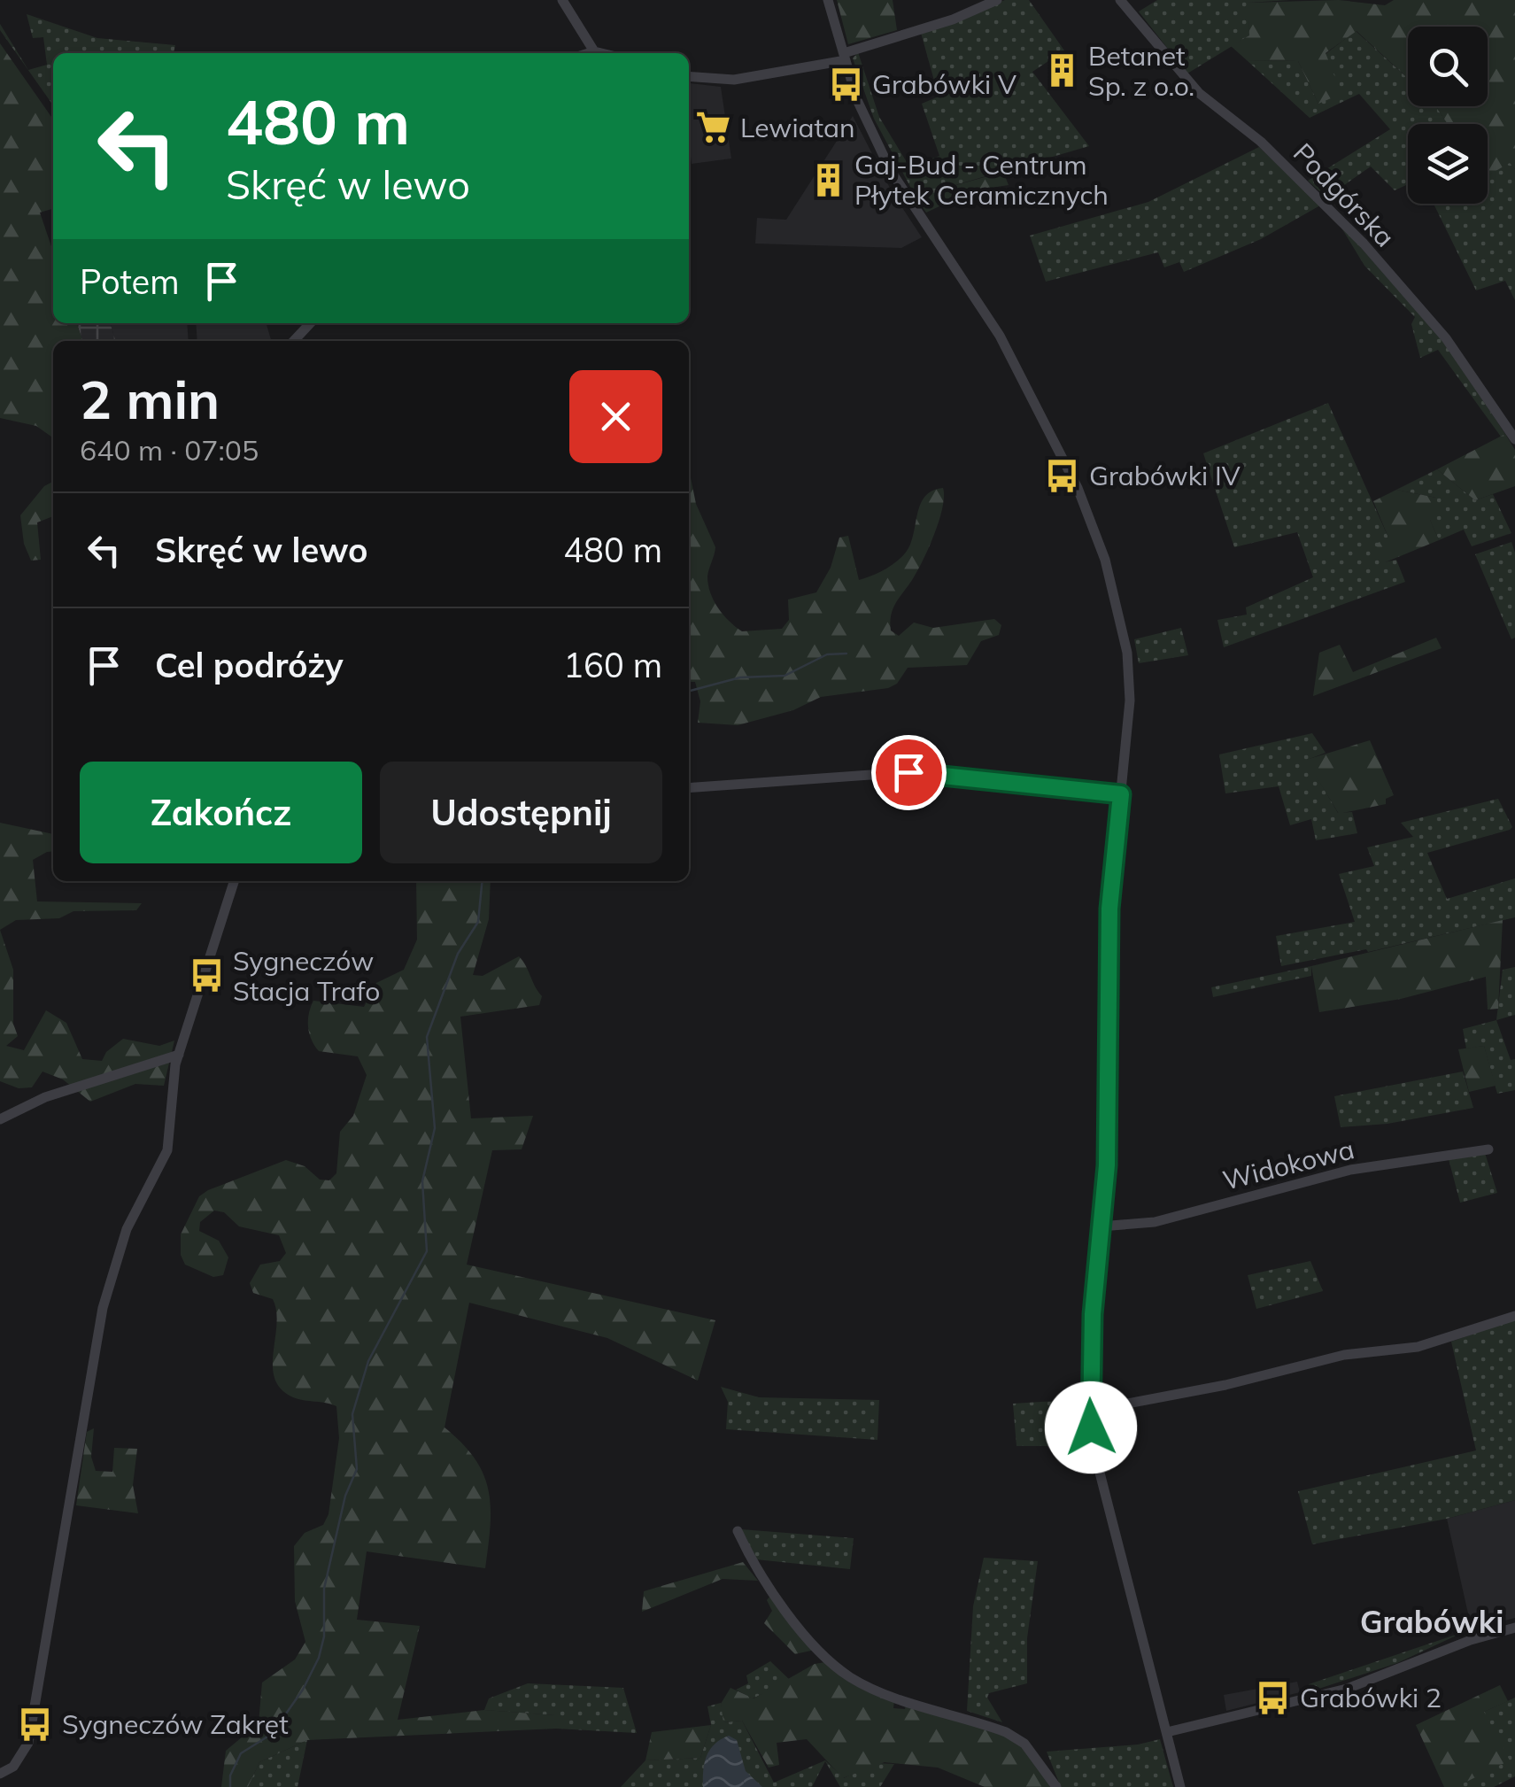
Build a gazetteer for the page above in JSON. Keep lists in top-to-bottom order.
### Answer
{
  "streets": {
    "street": ["Podgórska", "Widokowa"]
  },
  "districts": ["Grabówki"],
  "places": {
    "building": ["Betanet Sp. z o.o.", "Gaj-Bud - Centrum Płytek Ceramicznych"],
    "bus stop": [
      "Grabówki V",
      "Grabówki IV",
      "Sygneczów Stacja Trafo",
      "Grabówki 2",
      "Sygneczów Zakręt"
    ],
    "supermarket": ["Lewiatan"]
  },
  "page": {
    "turn": ["480 m", "Skręć w lewo"],
    "then": "Potem",
    "heading": ["2 min", "640 m · 07:05"],
    "list": [
      {
        "name": "Skręć w lewo",
        "value": "480 m"
      },
      {
        "name": "Cel podróży",
        "value": "160 m"
      }
    ],
    "buttons": ["Zakończ", "Udostępnij"]
  }
}
